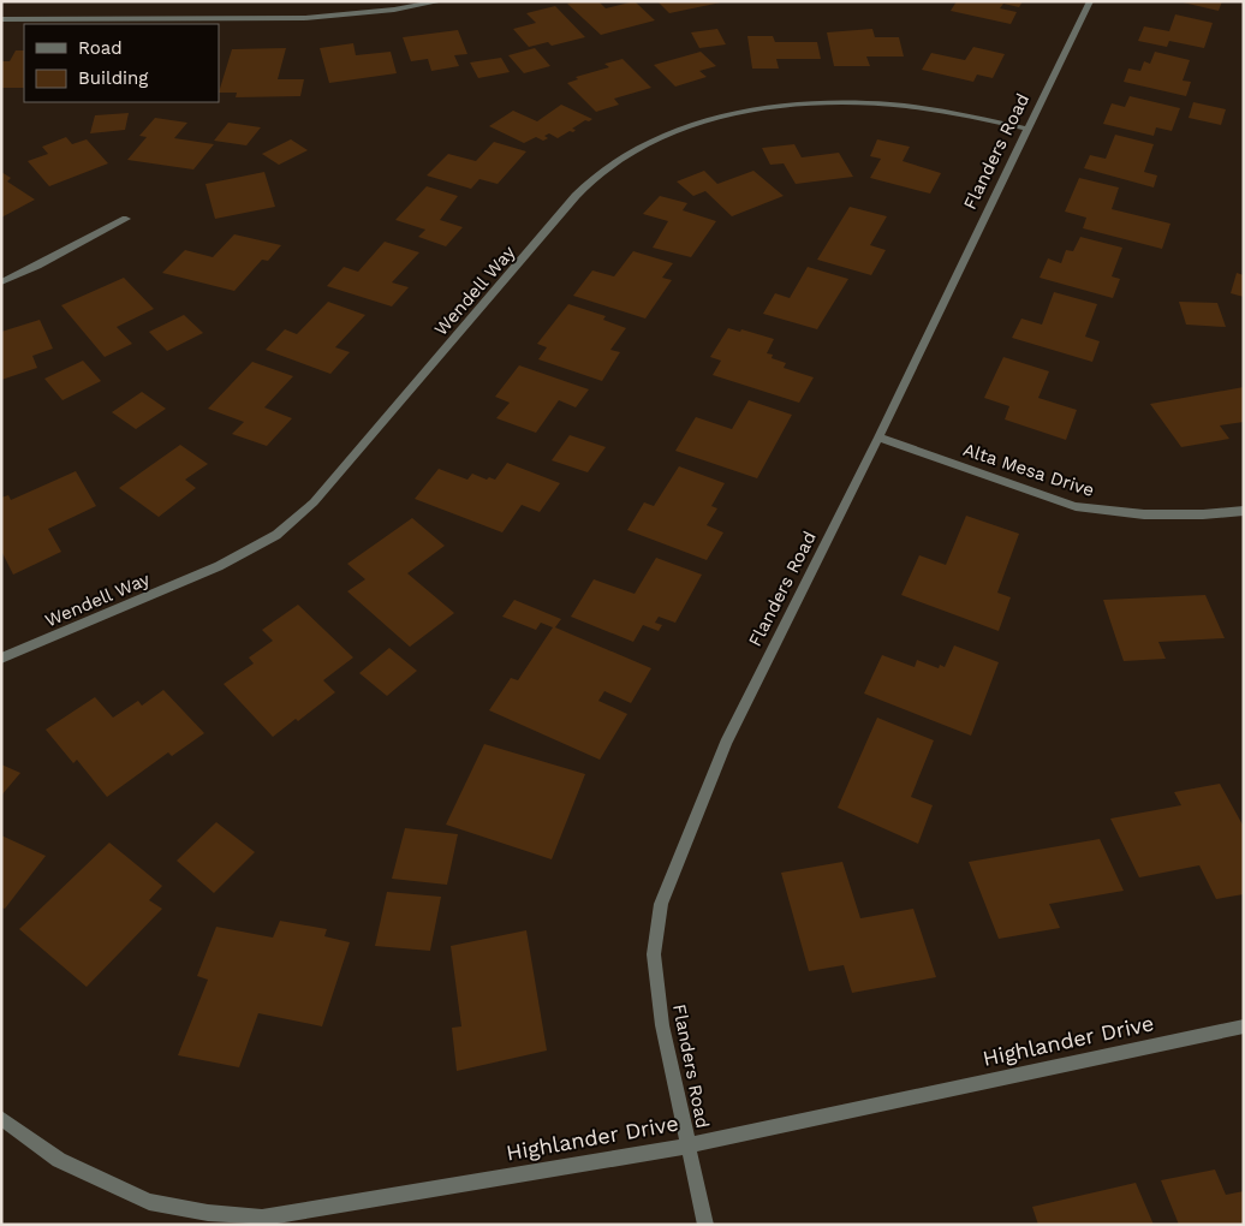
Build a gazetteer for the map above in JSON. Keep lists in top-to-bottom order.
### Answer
{
  "streets": {
    "street": [
      "Flanders Road",
      "Wendell Way",
      "Alta Mesa Drive",
      "Highlander Drive"
    ]
  },
  "crossings": [
    ["Flanders Road", "Wendell Way"],
    ["Flanders Road", "Alta Mesa Drive"],
    ["Flanders Road", "Highlander Drive"]
  ],
  "legend": ["Road", "Building"]
}
